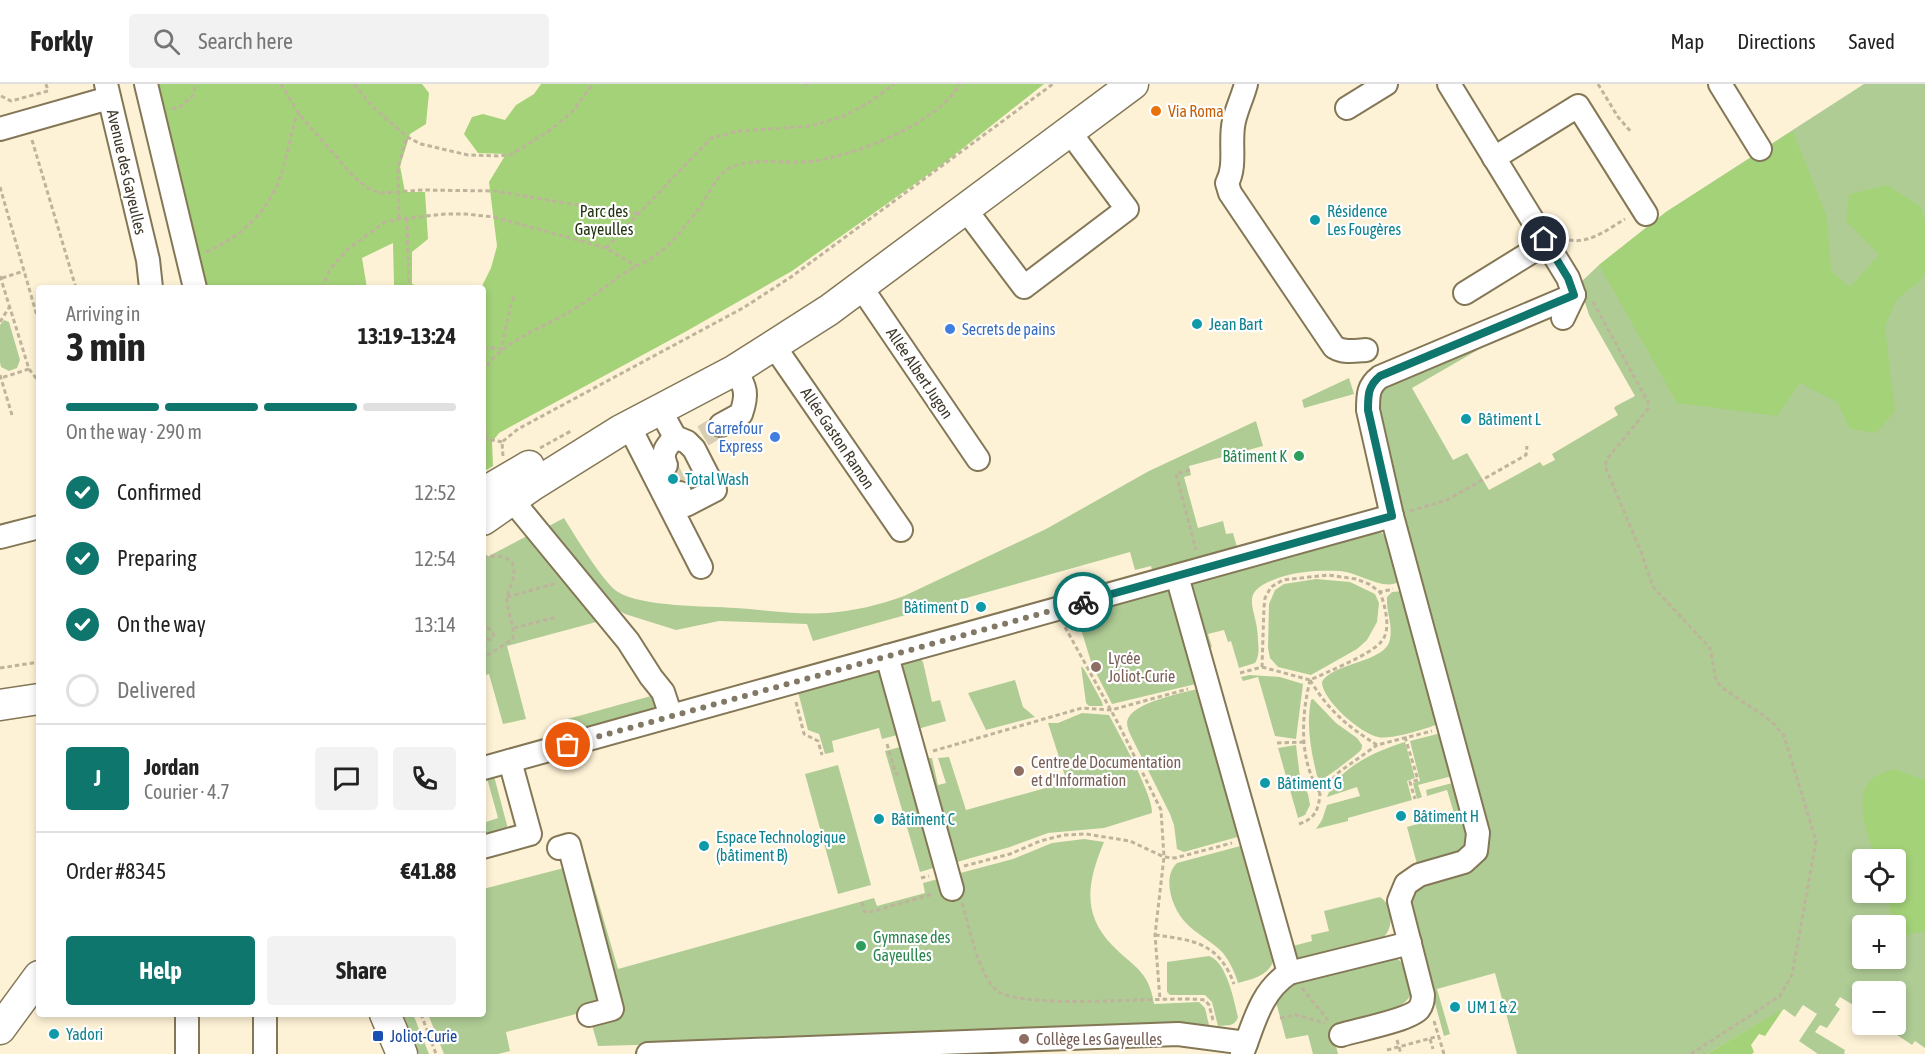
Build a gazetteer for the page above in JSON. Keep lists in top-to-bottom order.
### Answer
{
  "streets": {
    "street": ["Avenue des Gayeulles", "Allée Albert Jugon", "Allée Gaston Ramon"]
  },
  "parks": ["Parc des Gayeulles"],
  "places": {
    "other": [
      "Via Roma",
      "Résidence Les Fougères",
      "Jean Bart",
      "Secrets de pains",
      "Bâtiment L",
      "Carrefour Express",
      "Bâtiment K",
      "Total Wash",
      "Bâtiment D",
      "Lycée Joliot-Curie",
      "Centre de Documentation et d'Information",
      "Bâtiment G",
      "Bâtiment H",
      "Bâtiment C",
      "Espace Technologique (bâtiment B)",
      "Gymnase des Gayeulles",
      "UM 1 & 2",
      "Yadori",
      "Collège Les Gayeulles"
    ],
    "transit": ["Joliot-Curie"]
  },
  "page": {
    "header": "Forkly",
    "search": "Search here",
    "nav": ["Map", "Directions", "Saved"],
    "heading": ["3 min", "Arriving in", "13:19–13:24"],
    "panel": [
      "Jordan",
      "Courier · 4.7",
      "Order #8345",
      "€41.88"
    ],
    "bar": "On the way · 290 m",
    "list": [
      ["Confirmed", "12:52"],
      ["Preparing", "12:54"],
      ["On the way", "13:14"],
      "Delivered"
    ],
    "round": "J",
    "map_buttons": ["+", "−"],
    "buttons": ["Help", "Share"]
  }
}
